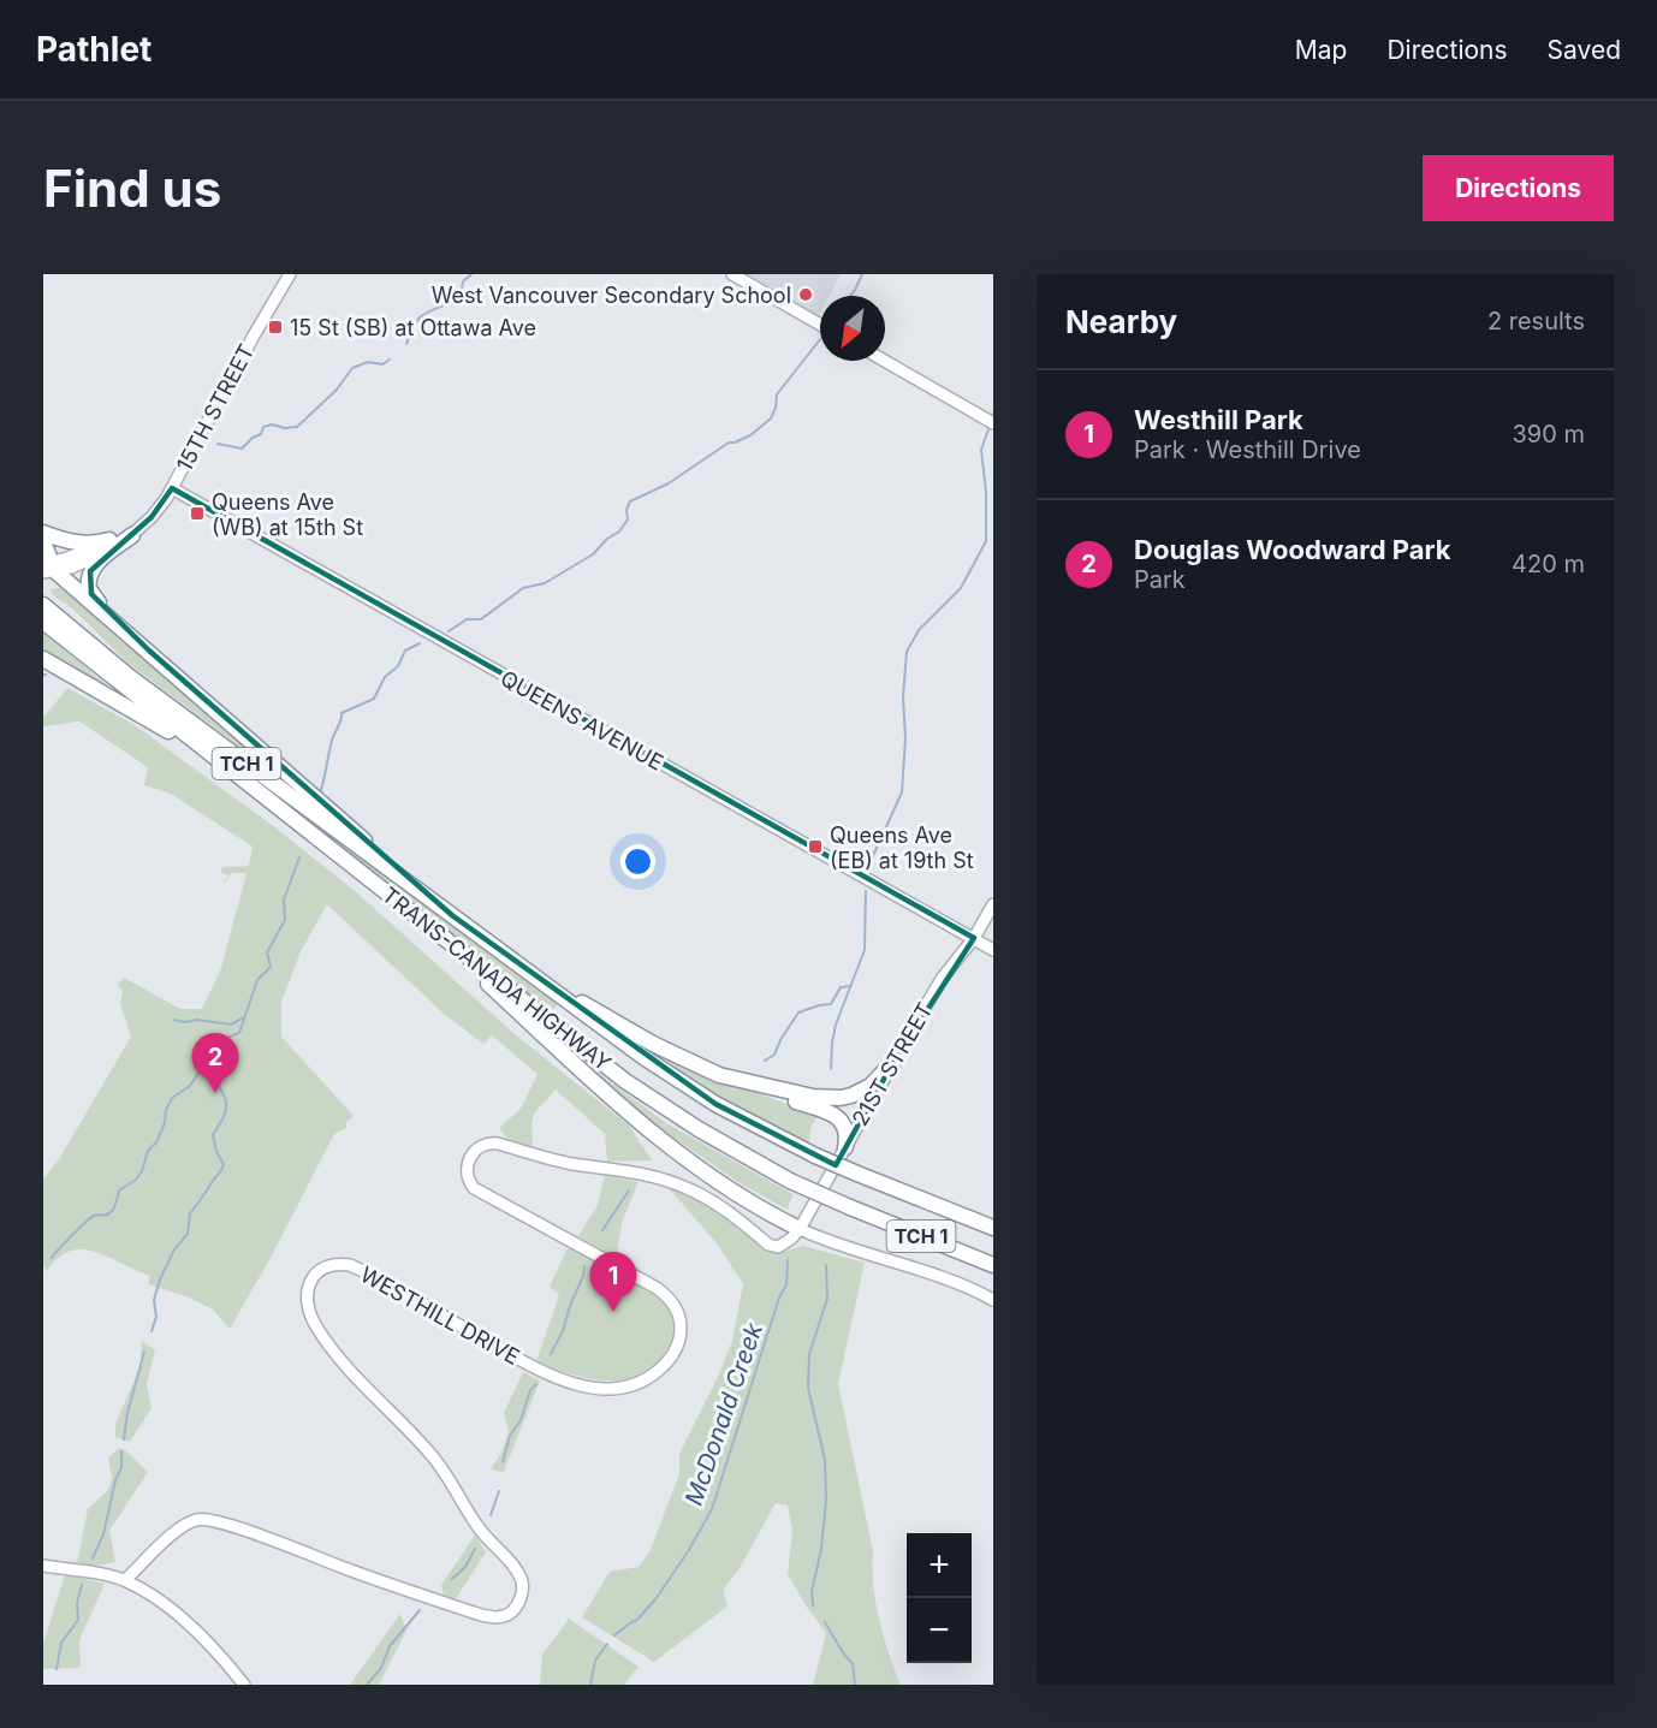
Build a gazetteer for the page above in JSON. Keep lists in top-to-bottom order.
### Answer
{
  "streets": {
    "highway": ["TCH 1", "TRANS-CANADA HIGHWAY"],
    "street": [
      "15TH STREET",
      "QUEENS AVENUE",
      "21ST STREET",
      "WESTHILL DRIVE"
    ]
  },
  "crossings": [
    ["15TH STREET", "QUEENS AVENUE"],
    ["QUEENS AVENUE", "21ST STREET"],
    ["21ST STREET", "WESTHILL DRIVE"]
  ],
  "water": ["McDonald Creek"],
  "places": {
    "other": ["West Vancouver Secondary School"],
    "transit": ["15 St (SB) at Ottawa Ave", "Queens Ave (WB) at 15th St", "Queens Ave (EB) at 19th St"]
  },
  "north": "bottom left",
  "page": {
    "header": "Pathlet",
    "nav": ["Map", "Directions", "Saved"],
    "buttons": "Directions",
    "title": "Find us",
    "heading": ["Nearby", "2 results"],
    "list": [
      {
        "mark": "1",
        "name": "Westhill Park",
        "note": "Park · Westhill Drive",
        "value": "390 m"
      },
      {
        "mark": "2",
        "name": "Douglas Woodward Park",
        "note": "Park",
        "value": "420 m"
      }
    ],
    "pins": ["2", "1"],
    "map_buttons": ["+", "−"]
  }
}
